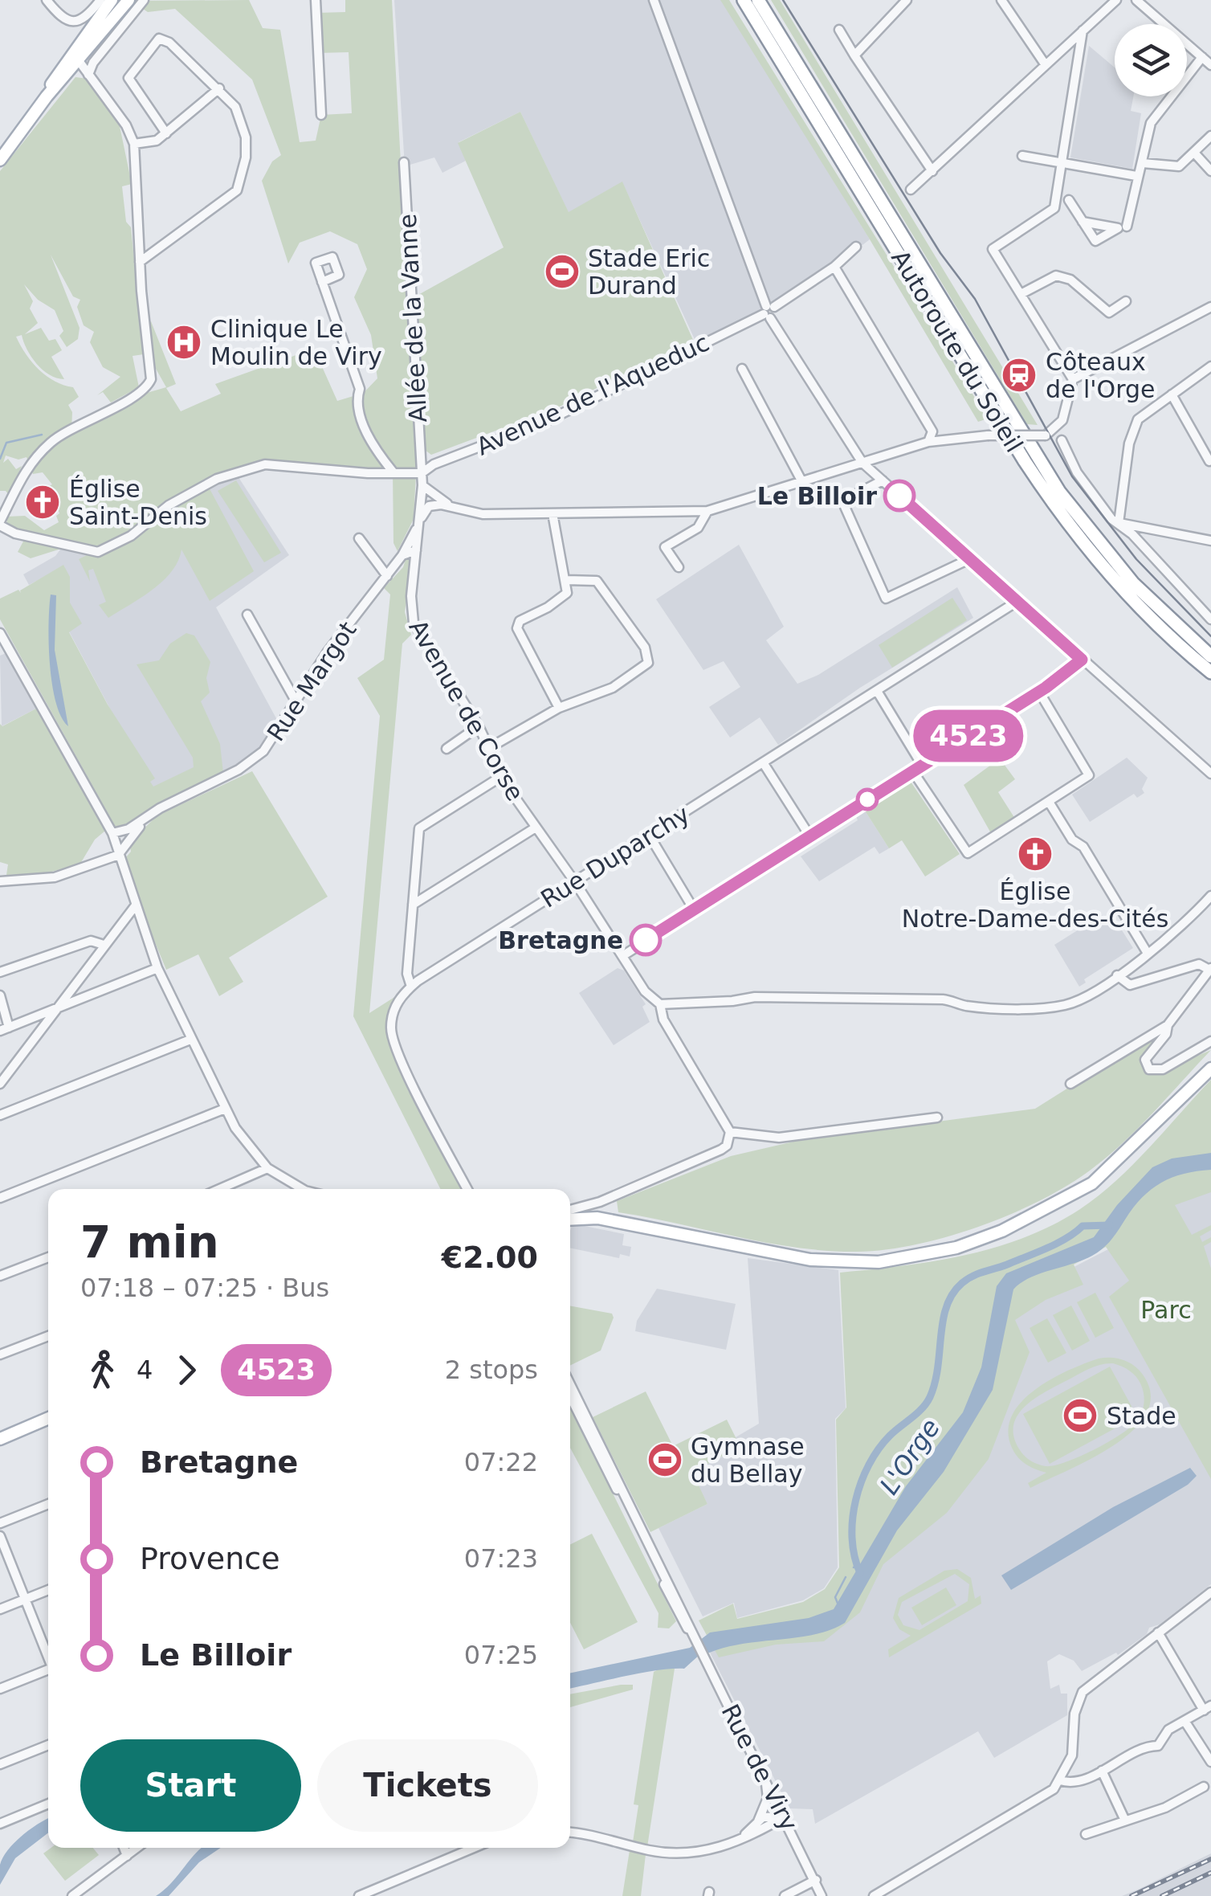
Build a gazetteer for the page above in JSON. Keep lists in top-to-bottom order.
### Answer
{
  "streets": {
    "highway": ["Autoroute du Soleil"],
    "street": [
      "Allée de la Vanne",
      "Avenue de l'Aqueduc",
      "Rue Margot",
      "Avenue de Corse",
      "Rue Duparchy",
      "Rue de Viry"
    ]
  },
  "crossings": [
    ["Allée de la Vanne", "Avenue de l'Aqueduc"],
    ["Allée de la Vanne", "Avenue de Corse"],
    ["Avenue de l'Aqueduc", "Avenue de Corse"],
    ["Rue Margot", "Avenue de Corse"],
    ["Avenue de Corse", "Rue Duparchy"]
  ],
  "water": ["L'Orge"],
  "parks": ["Parc"],
  "places": {
    "sports": ["Stade Eric Durand", "Stade", "Gymnase du Bellay"],
    "hospital": ["Clinique Le Moulin de Viry"],
    "station": ["Côteaux de l'Orge"],
    "other": ["Le Billoir", "Bretagne"],
    "church": ["Église Saint-Denis", "Église Notre-Dame-des-Cités"]
  },
  "lines": ["bus line 4523"],
  "page": {
    "on_map": "4523",
    "heading": ["7 min", "07:18 – 07:25 · Bus", "€2.00"],
    "legs": ["4", "4523", "2 stops"],
    "list": [
      {
        "name": "Bretagne",
        "value": "07:22"
      },
      {
        "name": "Provence",
        "value": "07:23"
      },
      {
        "name": "Le Billoir",
        "value": "07:25"
      }
    ],
    "buttons": ["Start", "Tickets"]
  }
}
